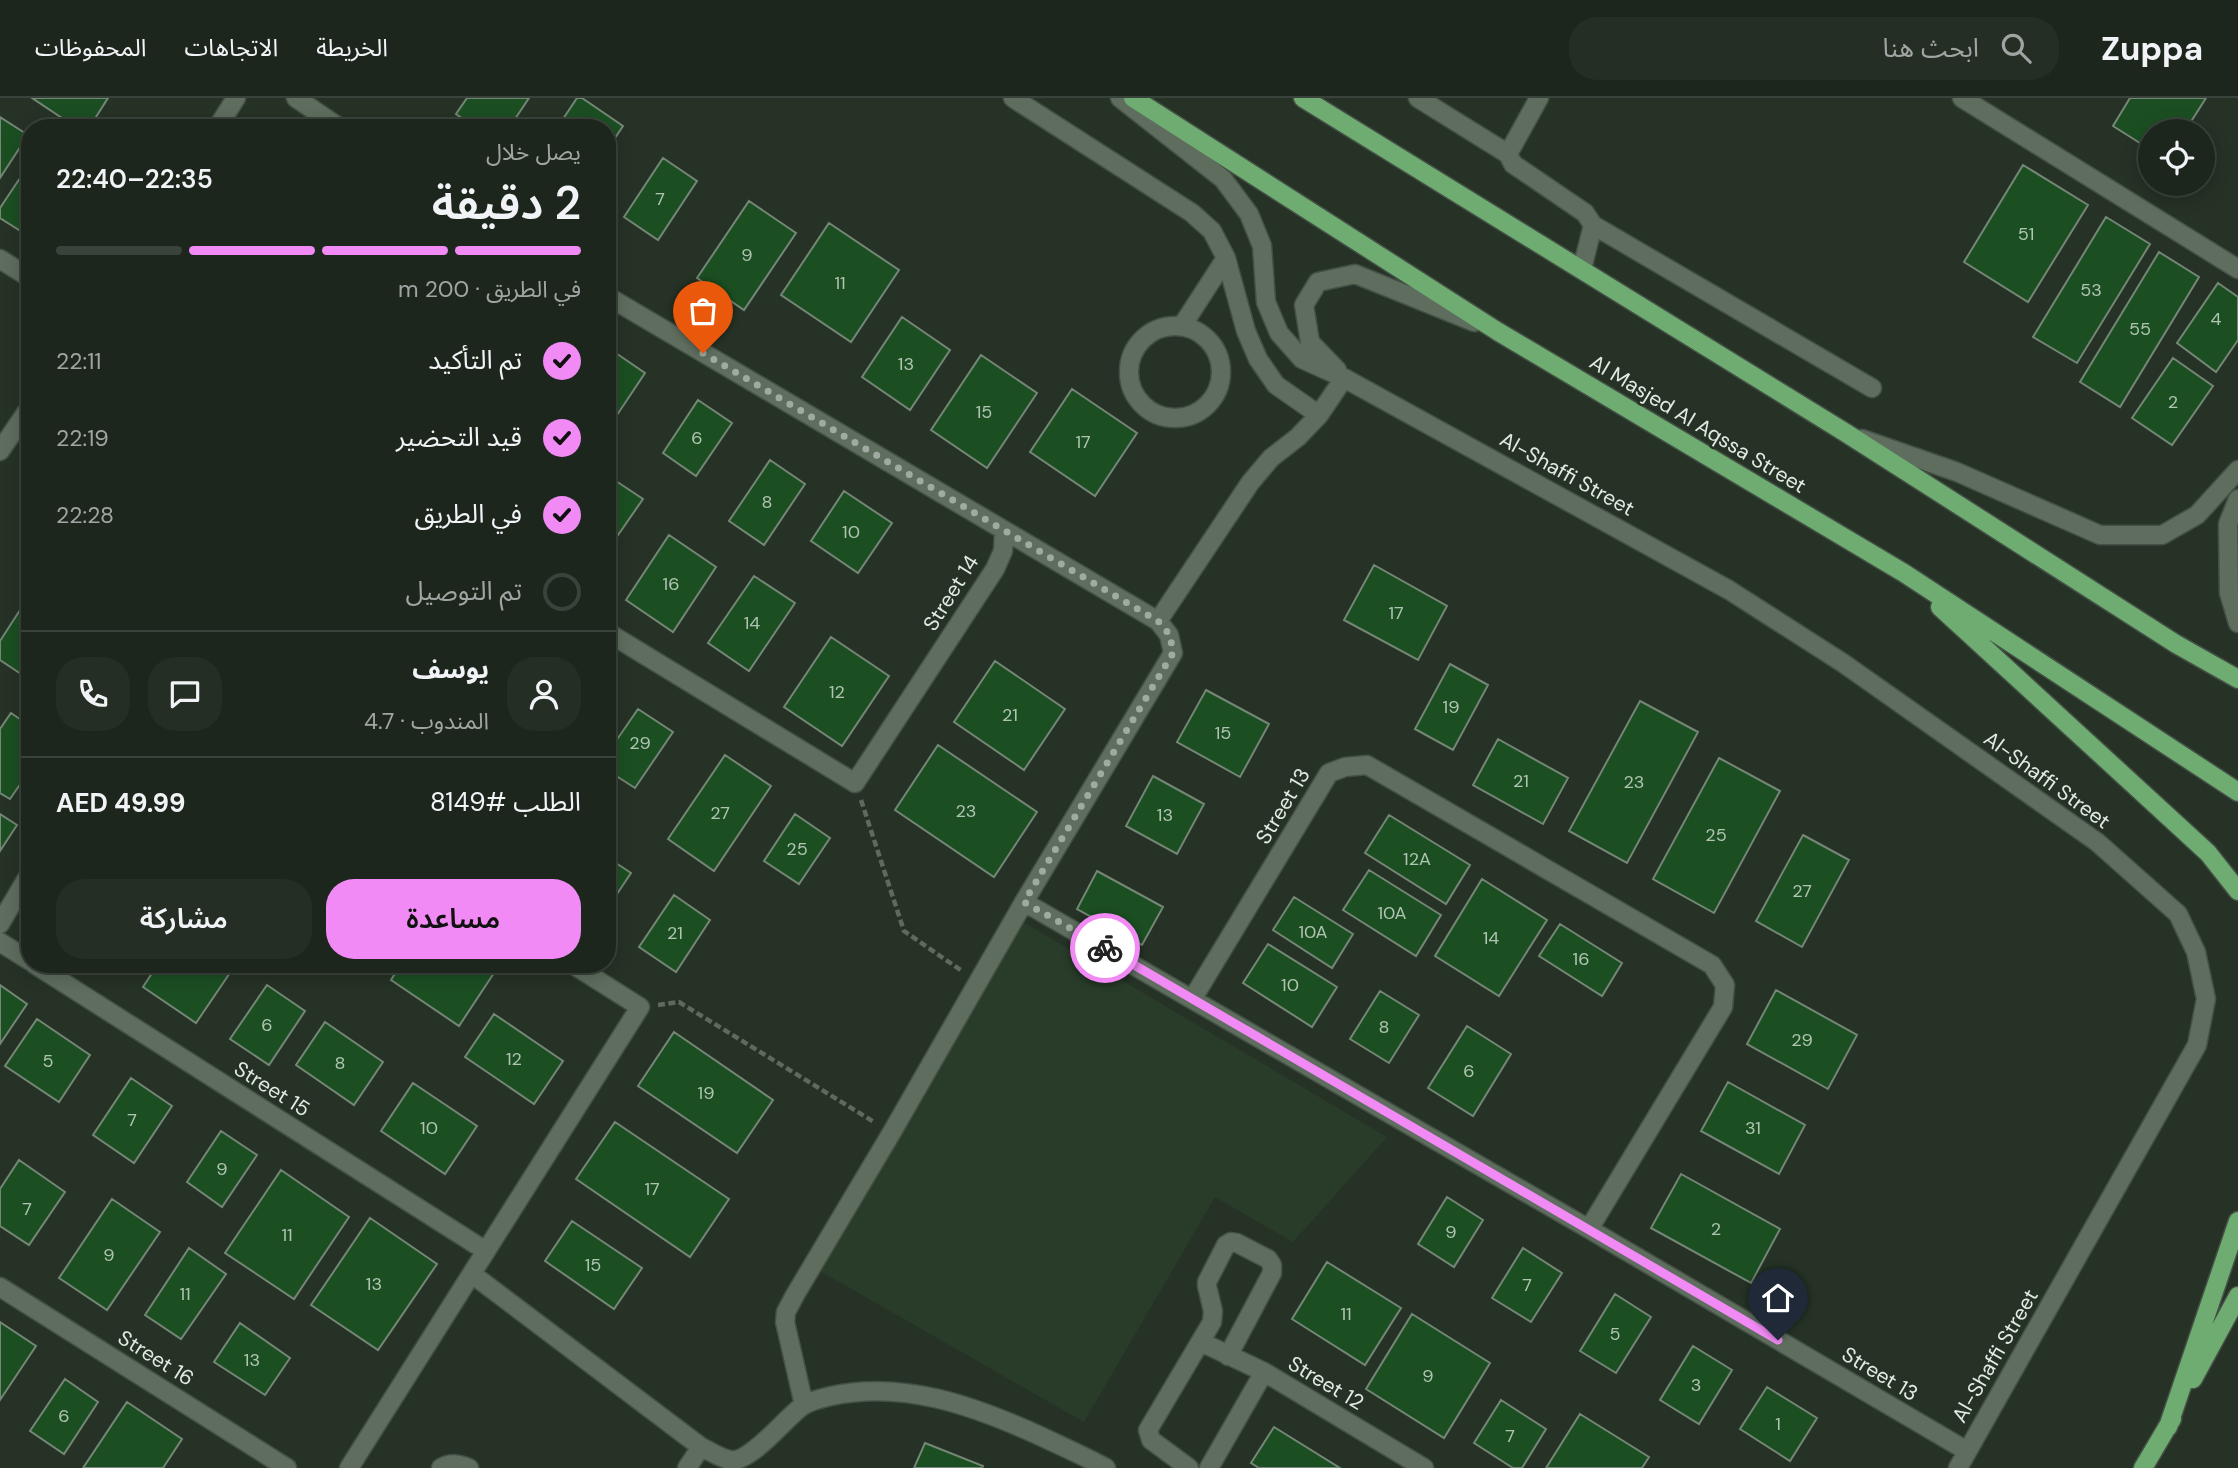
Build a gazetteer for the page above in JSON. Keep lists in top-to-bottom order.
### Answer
{
  "streets": {
    "main road": ["Al Masjed Al Aqssa Street"],
    "street": [
      "Al-Shaffi Street",
      "Street 14",
      "Street 13",
      "Street 15",
      "Street 16",
      "Street 12"
    ]
  },
  "crossings": [
    ["Al Masjed Al Aqssa Street", "Al-Shaffi Street"],
    ["Al-Shaffi Street", "Street 13"]
  ],
  "house_numbers": [
    "7",
    "51",
    "9",
    "11",
    "53",
    "4",
    "55",
    "13",
    "2",
    "15",
    "6",
    "17",
    "8",
    "10",
    "16",
    "17",
    "14",
    "12",
    "19",
    "21",
    "15",
    "29",
    "21",
    "23",
    "23",
    "27",
    "13",
    "25",
    "25",
    "12A",
    "27",
    "10A",
    "10A",
    "21",
    "14",
    "16",
    "10",
    "6",
    "8",
    "29",
    "12",
    "5",
    "8",
    "6",
    "19",
    "7",
    "10",
    "31",
    "9",
    "17",
    "7",
    "2",
    "9",
    "11",
    "9",
    "15",
    "13",
    "7",
    "11",
    "11",
    "5",
    "13",
    "9",
    "3",
    "6",
    "1",
    "7"
  ],
  "page": {
    "header": "Zuppa",
    "search": "ابحث هنا",
    "nav": ["الخريطة", "الاتجاهات", "المحفوظات"],
    "heading": ["2 دقيقة", "يصل خلال", "22:35–22:40"],
    "panel": [
      "يوسف",
      "المندوب · 4.7",
      "الطلب #8149",
      "AED 49.99"
    ],
    "bar": "في الطريق · 200 m",
    "list": [
      ["تم التأكيد", "22:11"],
      ["قيد التحضير", "22:19"],
      ["في الطريق", "22:28"],
      "تم التوصيل"
    ],
    "buttons": ["مساعدة", "مشاركة"]
  }
}
